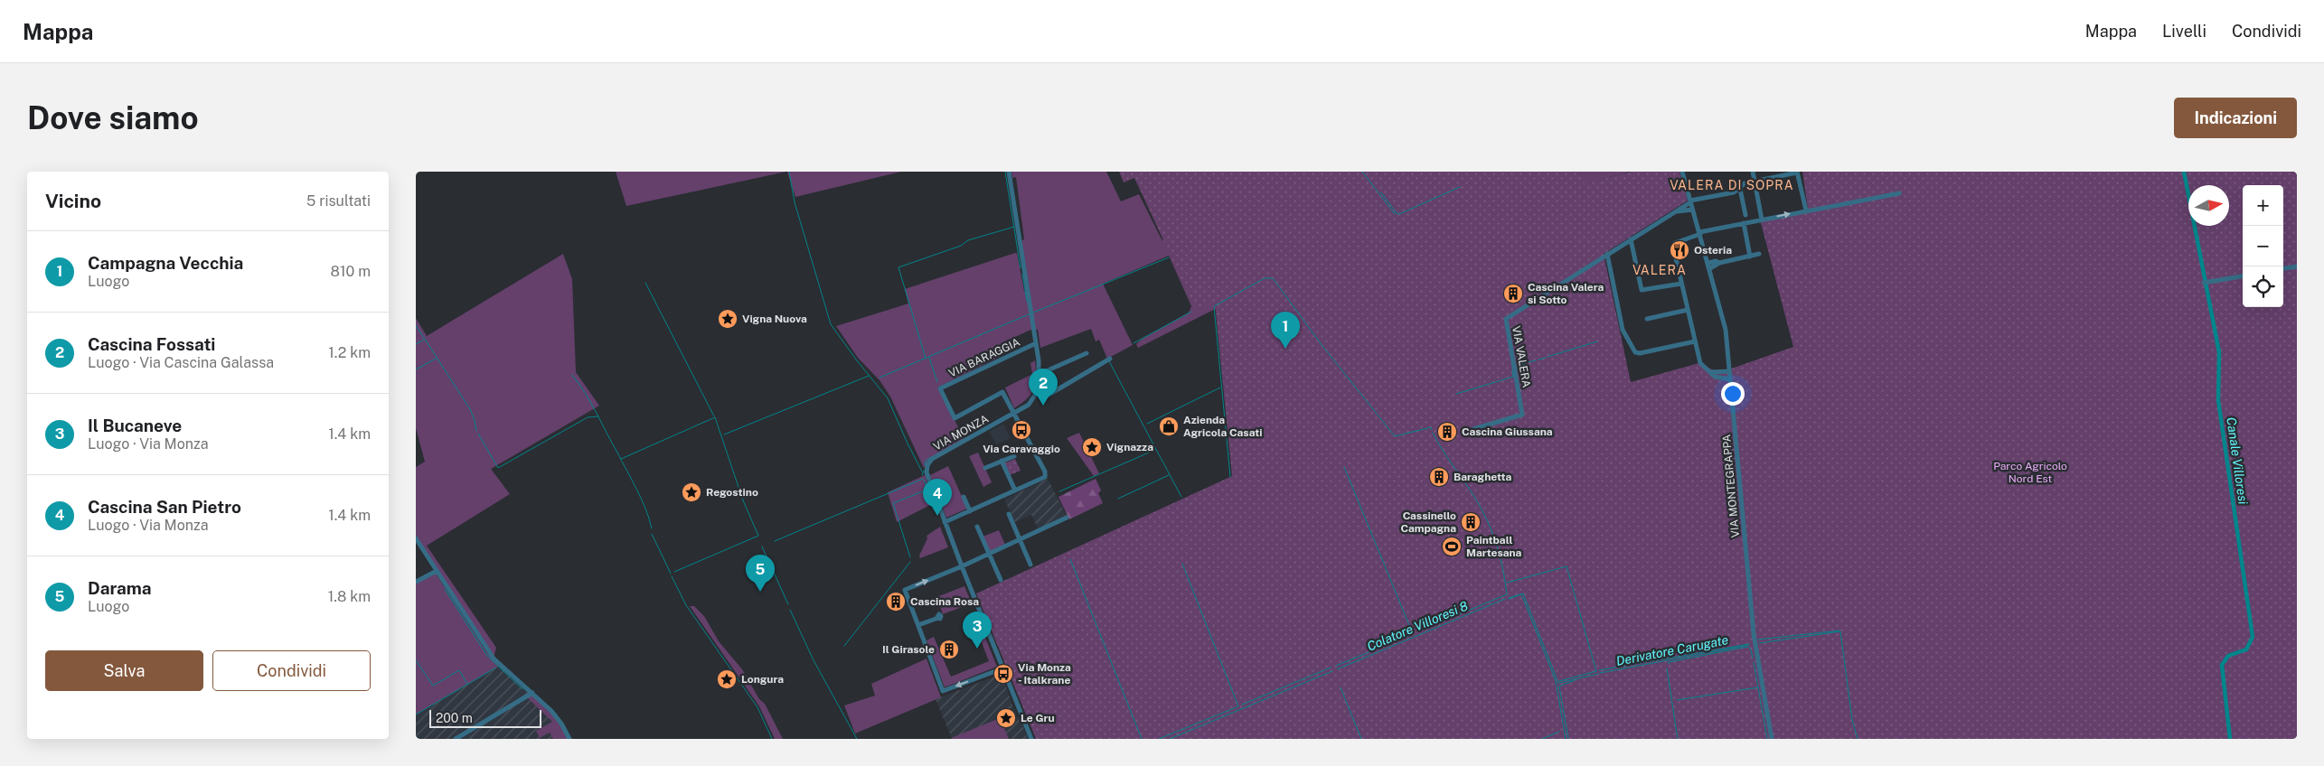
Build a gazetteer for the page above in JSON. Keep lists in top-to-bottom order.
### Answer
{
  "streets": {
    "street": [
      "VIA VALERA",
      "VIA BARAGGIA",
      "VIA MONZA",
      "VIA MONTEGRAPPA"
    ]
  },
  "crossings": [
    ["VIA VALERA", "VIA MONTEGRAPPA"],
    ["VIA BARAGGIA", "VIA MONZA"]
  ],
  "districts": ["VALERA DI SOPRA", "VALERA"],
  "water": ["Canale Villoresi", "Colatore Villoresi 8", "Derivatore Carugate"],
  "parks": ["Parco Agricolo Nord Est"],
  "places": {
    "restaurant": ["Osteria"],
    "building": [
      "Cascina Valera si Sotto",
      "Cascina Giussana",
      "Baraghetta",
      "Cassinello Campagna",
      "Cascina Rosa",
      "Il Girasole"
    ],
    "place": [
      "Vigna Nuova",
      "Vignazza",
      "Regostino",
      "Longura",
      "Le Gru"
    ],
    "shop": ["Azienda Agricola Casati"],
    "bus stop": ["Via Caravaggio", "Via Monza - Italkrane"],
    "sports": ["Paintball Martesana"]
  },
  "scale_bar": "200 m",
  "north": "right",
  "page": {
    "header": "Mappa",
    "nav": ["Mappa", "Livelli", "Condividi"],
    "buttons": [
      "Indicazioni",
      ["Salva", "Condividi"]
    ],
    "title": "Dove siamo",
    "heading": ["Vicino", "5 risultati"],
    "map_buttons": ["+", "−"],
    "list": [
      {
        "mark": "1",
        "name": "Campagna Vecchia",
        "note": "Luogo",
        "value": "810 m"
      },
      {
        "mark": "2",
        "name": "Cascina Fossati",
        "note": "Luogo · Via Cascina Galassa",
        "value": "1.2 km"
      },
      {
        "mark": "3",
        "name": "Il Bucaneve",
        "note": "Luogo · Via Monza",
        "value": "1.4 km"
      },
      {
        "mark": "4",
        "name": "Cascina San Pietro",
        "note": "Luogo · Via Monza",
        "value": "1.4 km"
      },
      {
        "mark": "5",
        "name": "Darama",
        "note": "Luogo",
        "value": "1.8 km"
      }
    ],
    "pins": [
      "1",
      "2",
      "4",
      "5",
      "3"
    ],
    "scale": "200 m"
  }
}
